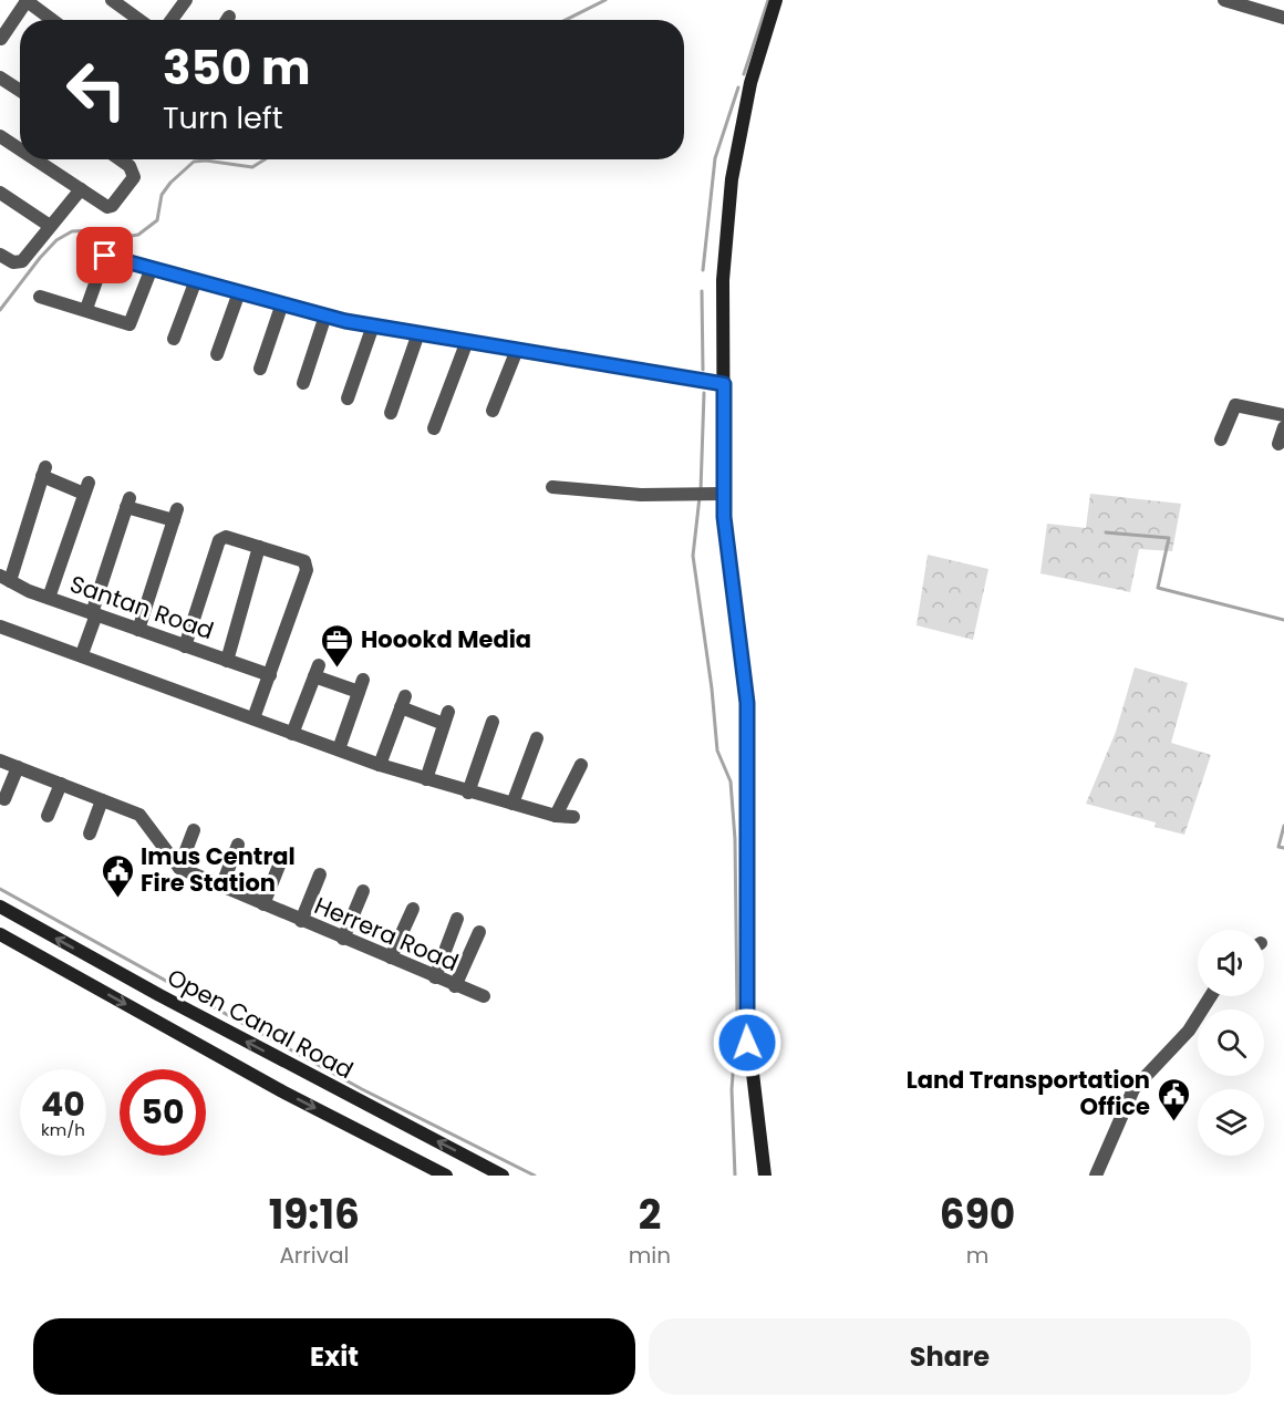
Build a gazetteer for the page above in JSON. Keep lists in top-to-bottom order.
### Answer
{
  "streets": {
    "main road": ["Open Canal Road"],
    "street": ["Santan Road", "Herrera Road"]
  },
  "places": {
    "office": ["Hoookd Media"],
    "public building": ["Imus Central Fire Station", "Land Transportation Office"]
  },
  "page": {
    "turn": ["350 m", "Turn left"],
    "speed": "40 km/h",
    "limit": "50",
    "eta": [
      "19:16",
      "Arrival",
      "2",
      "min",
      "690",
      "m"
    ],
    "buttons": ["Exit", "Share"]
  }
}
